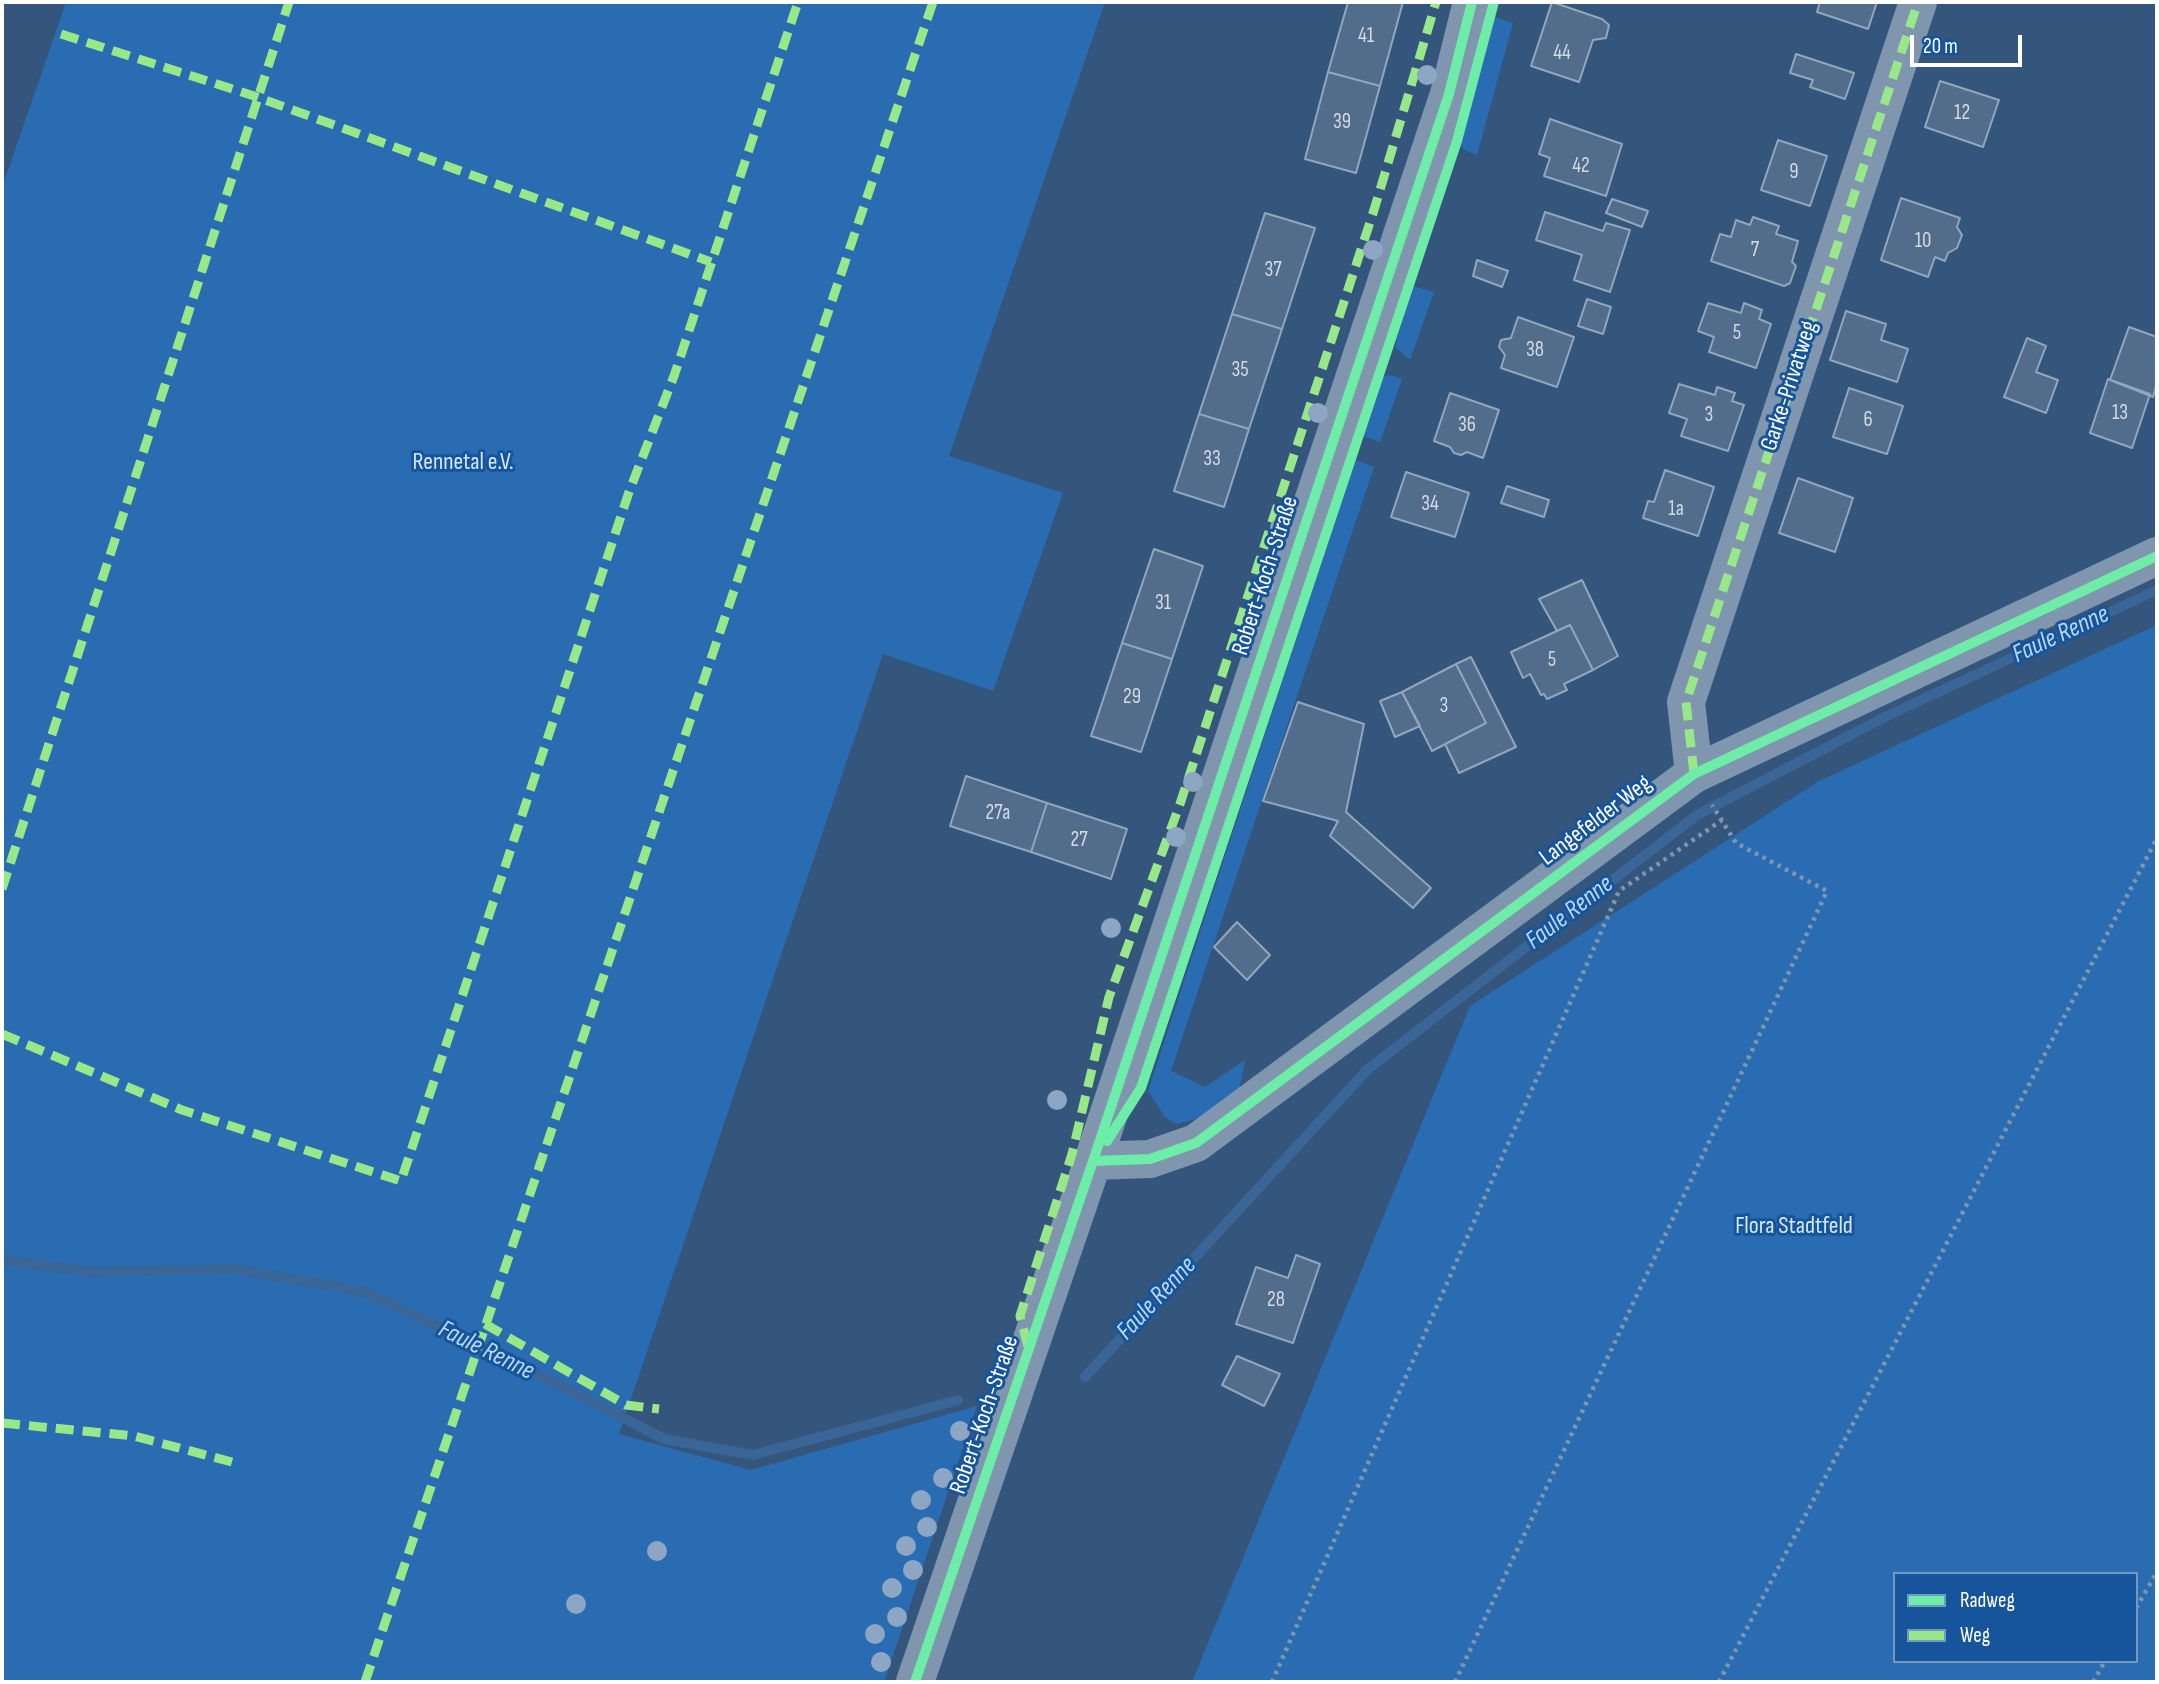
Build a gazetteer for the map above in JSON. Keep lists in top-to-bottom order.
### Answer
{
  "streets": {
    "street": ["Garke-Privatweg", "Robert-Koch-Straße", "Langefelder Weg"]
  },
  "crossings": [
    ["Garke-Privatweg", "Langefelder Weg"],
    ["Robert-Koch-Straße", "Langefelder Weg"]
  ],
  "water": ["Faule Renne"],
  "parks": ["Rennetal e.V.", "Flora Stadtfeld"],
  "house_numbers": [
    "41",
    "44",
    "12",
    "39",
    "42",
    "9",
    "10",
    "7",
    "37",
    "5",
    "38",
    "35",
    "13",
    "3",
    "6",
    "36",
    "33",
    "34",
    "1a",
    "31",
    "5",
    "29",
    "3",
    "27a",
    "27",
    "28"
  ],
  "legend": ["Radweg", "Weg"],
  "scale_bar": "20 m"
}
